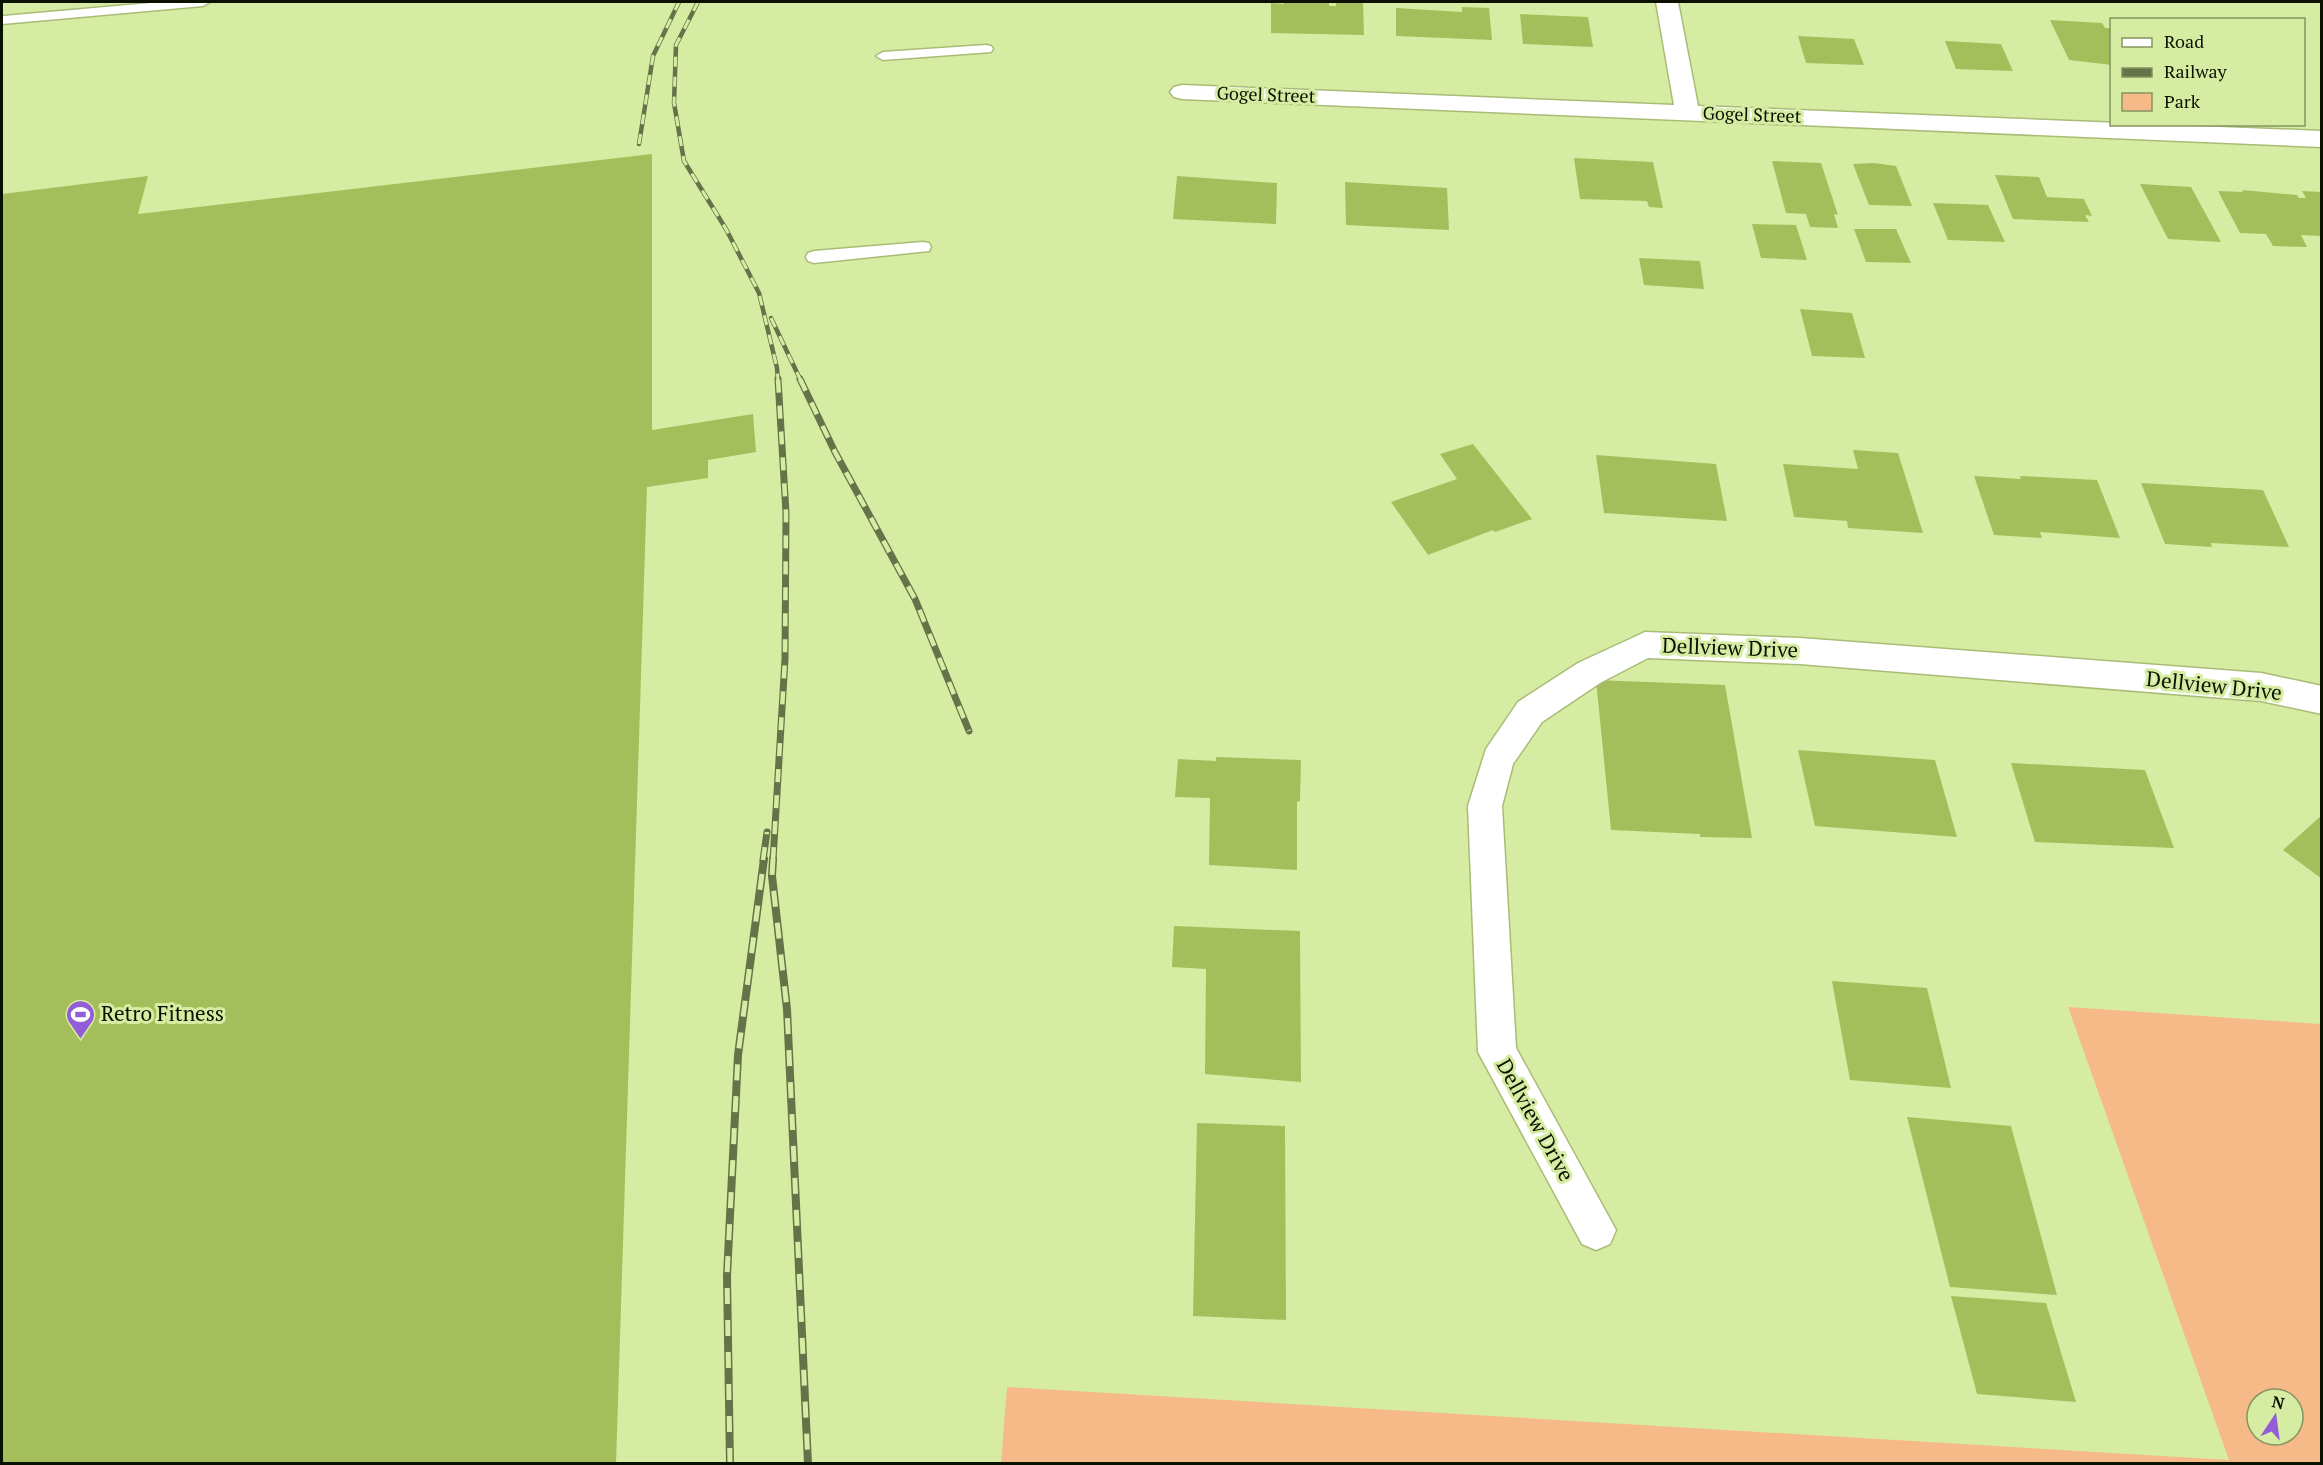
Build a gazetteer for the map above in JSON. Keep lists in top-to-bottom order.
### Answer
{
  "streets": {
    "street": ["Gogel Street", "Dellview Drive"]
  },
  "places": {
    "sports": ["Retro Fitness"]
  },
  "legend": ["Road", "Railway", "Park"],
  "north": "top"
}
